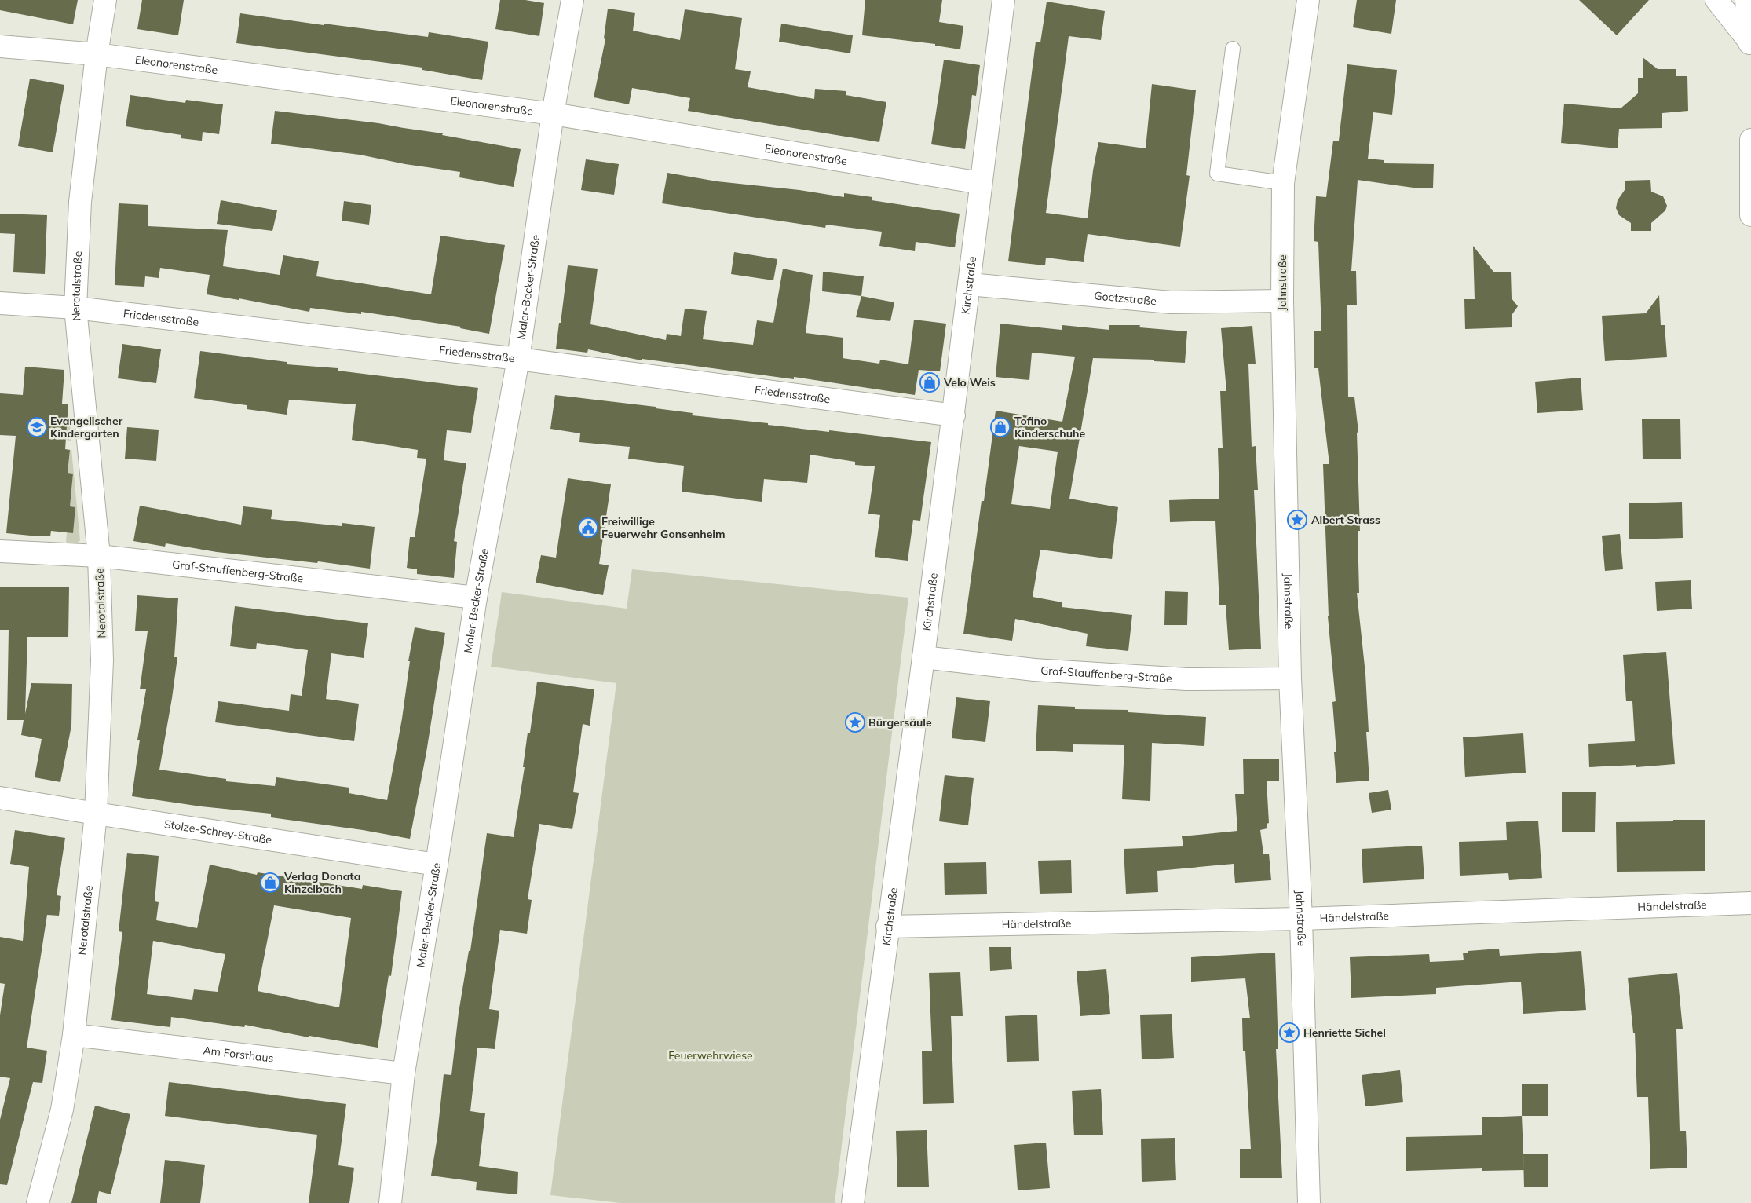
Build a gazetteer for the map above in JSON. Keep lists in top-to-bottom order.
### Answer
{
  "streets": {
    "street": [
      "Eleonorenstraße",
      "Jahnstraße",
      "Nerotalstraße",
      "Kirchstraße",
      "Maler-Becker-Straße",
      "Goetzstraße",
      "Friedensstraße",
      "Graf-Stauffenberg-Straße",
      "Stolze-Schrey-Straße",
      "Händelstraße",
      "Am Forsthaus"
    ]
  },
  "crossings": [
    ["Eleonorenstraße", "Nerotalstraße"],
    ["Eleonorenstraße", "Kirchstraße"],
    ["Eleonorenstraße", "Maler-Becker-Straße"],
    ["Jahnstraße", "Goetzstraße"],
    ["Jahnstraße", "Graf-Stauffenberg-Straße"],
    ["Jahnstraße", "Händelstraße"],
    ["Nerotalstraße", "Friedensstraße"],
    ["Nerotalstraße", "Graf-Stauffenberg-Straße"],
    ["Nerotalstraße", "Stolze-Schrey-Straße"],
    ["Nerotalstraße", "Am Forsthaus"],
    ["Kirchstraße", "Goetzstraße"],
    ["Kirchstraße", "Friedensstraße"],
    ["Kirchstraße", "Graf-Stauffenberg-Straße"],
    ["Kirchstraße", "Händelstraße"],
    ["Maler-Becker-Straße", "Friedensstraße"],
    ["Maler-Becker-Straße", "Graf-Stauffenberg-Straße"],
    ["Maler-Becker-Straße", "Stolze-Schrey-Straße"],
    ["Maler-Becker-Straße", "Am Forsthaus"]
  ],
  "parks": ["Feuerwehrwiese"],
  "places": {
    "shop": ["Velo Weis", "Tofino Kinderschuhe", "Verlag Donata Kinzelbach"],
    "school or university": ["Evangelischer Kindergarten"],
    "place": ["Albert Strass", "Bürgersäule", "Henriette Sichel"],
    "public building": ["Freiwillige Feuerwehr Gonsenheim"]
  }
}
